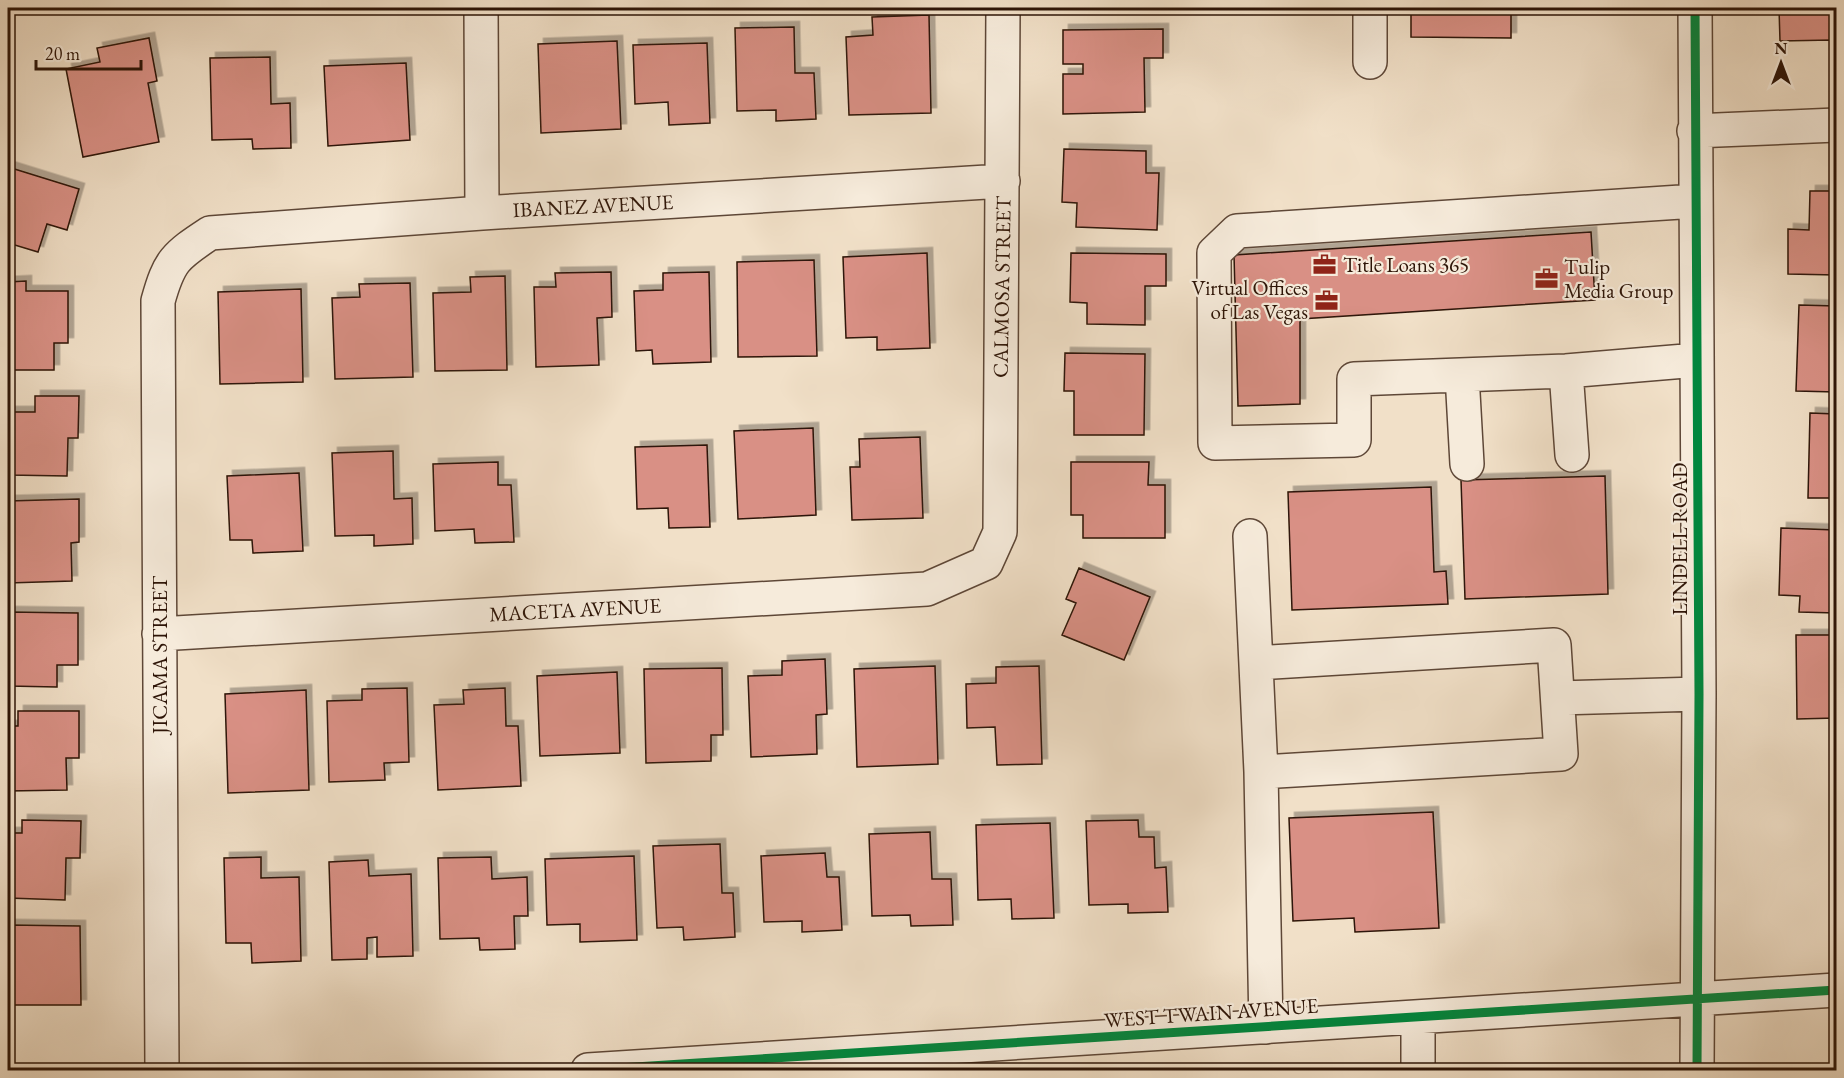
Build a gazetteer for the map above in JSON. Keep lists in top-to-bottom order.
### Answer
{
  "streets": {
    "street": [
      "IBANEZ AVENUE",
      "CALMOSA STREET",
      "LINDELL ROAD",
      "MACETA AVENUE",
      "JICAMA STREET",
      "WEST TWAIN AVENUE"
    ]
  },
  "crossings": [
    ["IBANEZ AVENUE", "CALMOSA STREET"],
    ["IBANEZ AVENUE", "JICAMA STREET"],
    ["CALMOSA STREET", "MACETA AVENUE"],
    ["LINDELL ROAD", "WEST TWAIN AVENUE"],
    ["MACETA AVENUE", "JICAMA STREET"]
  ],
  "places": {
    "office": ["Title Loans 365", "Tulip Media Group", "Virtual Offices of Las Vegas"]
  },
  "scale_bar": "20 m",
  "north": "top"
}
